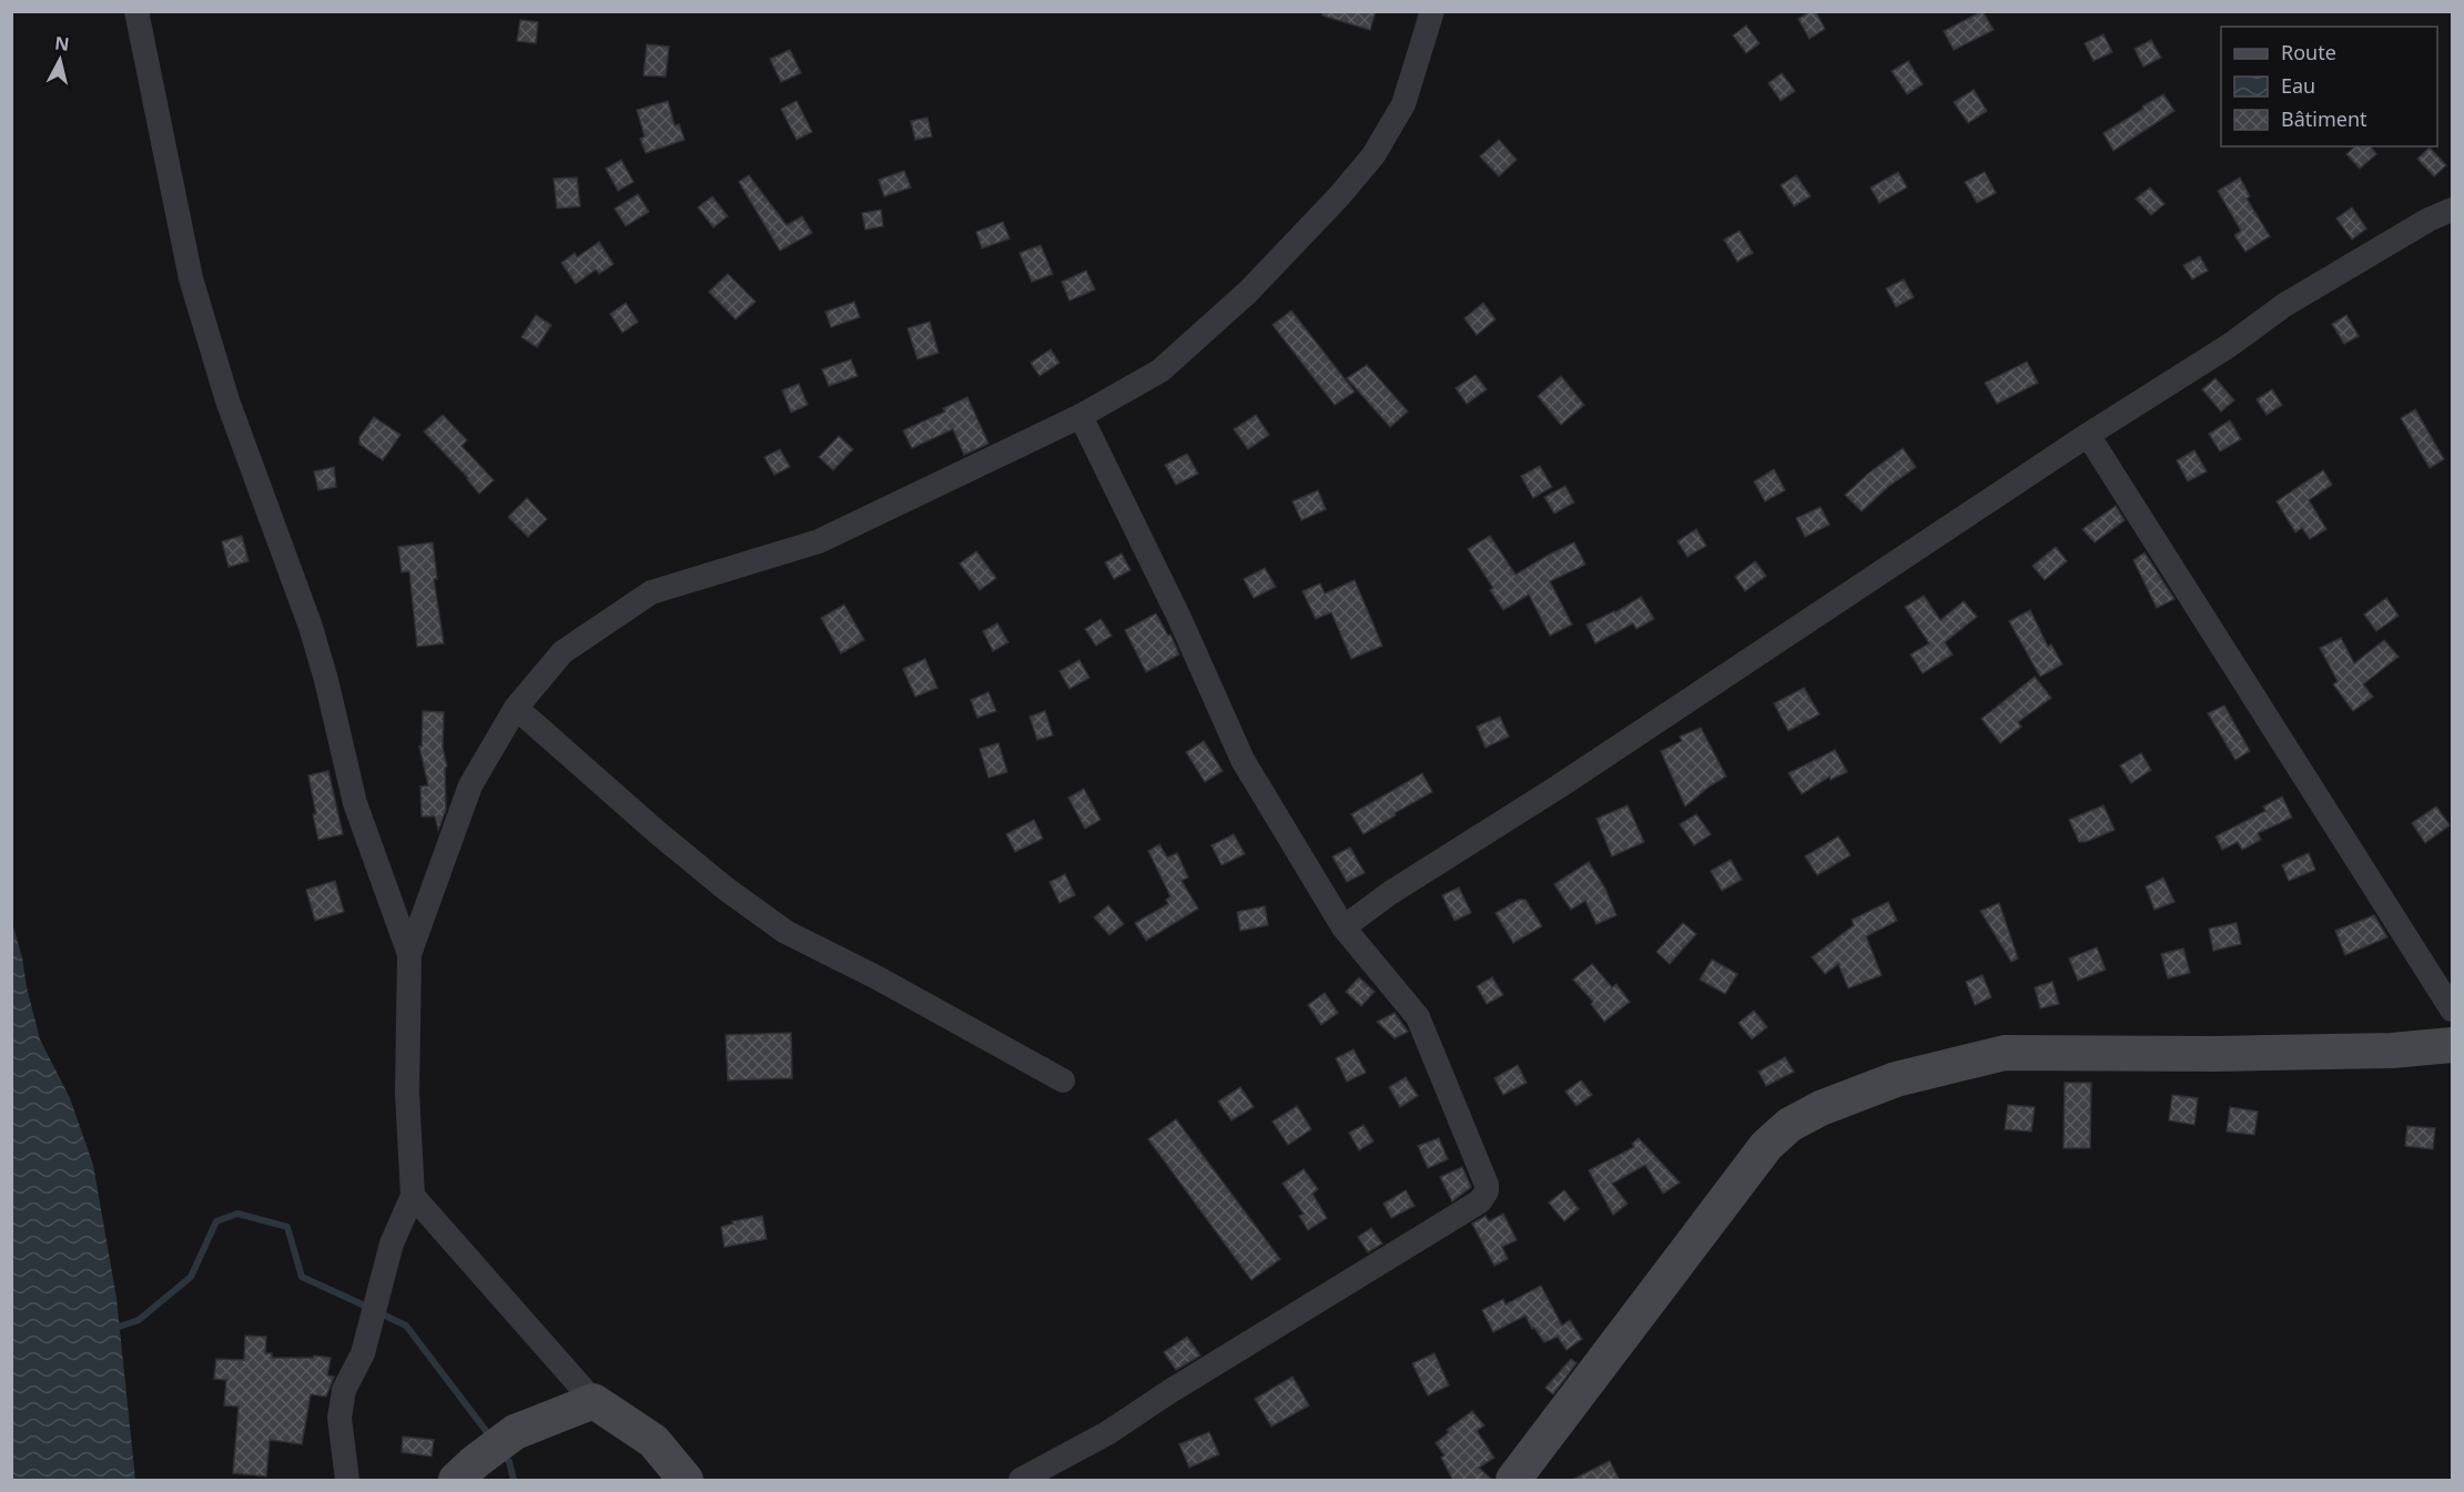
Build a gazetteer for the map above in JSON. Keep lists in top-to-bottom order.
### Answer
{
  "legend": ["Route", "Eau", "Bâtiment"],
  "north": "top"
}
